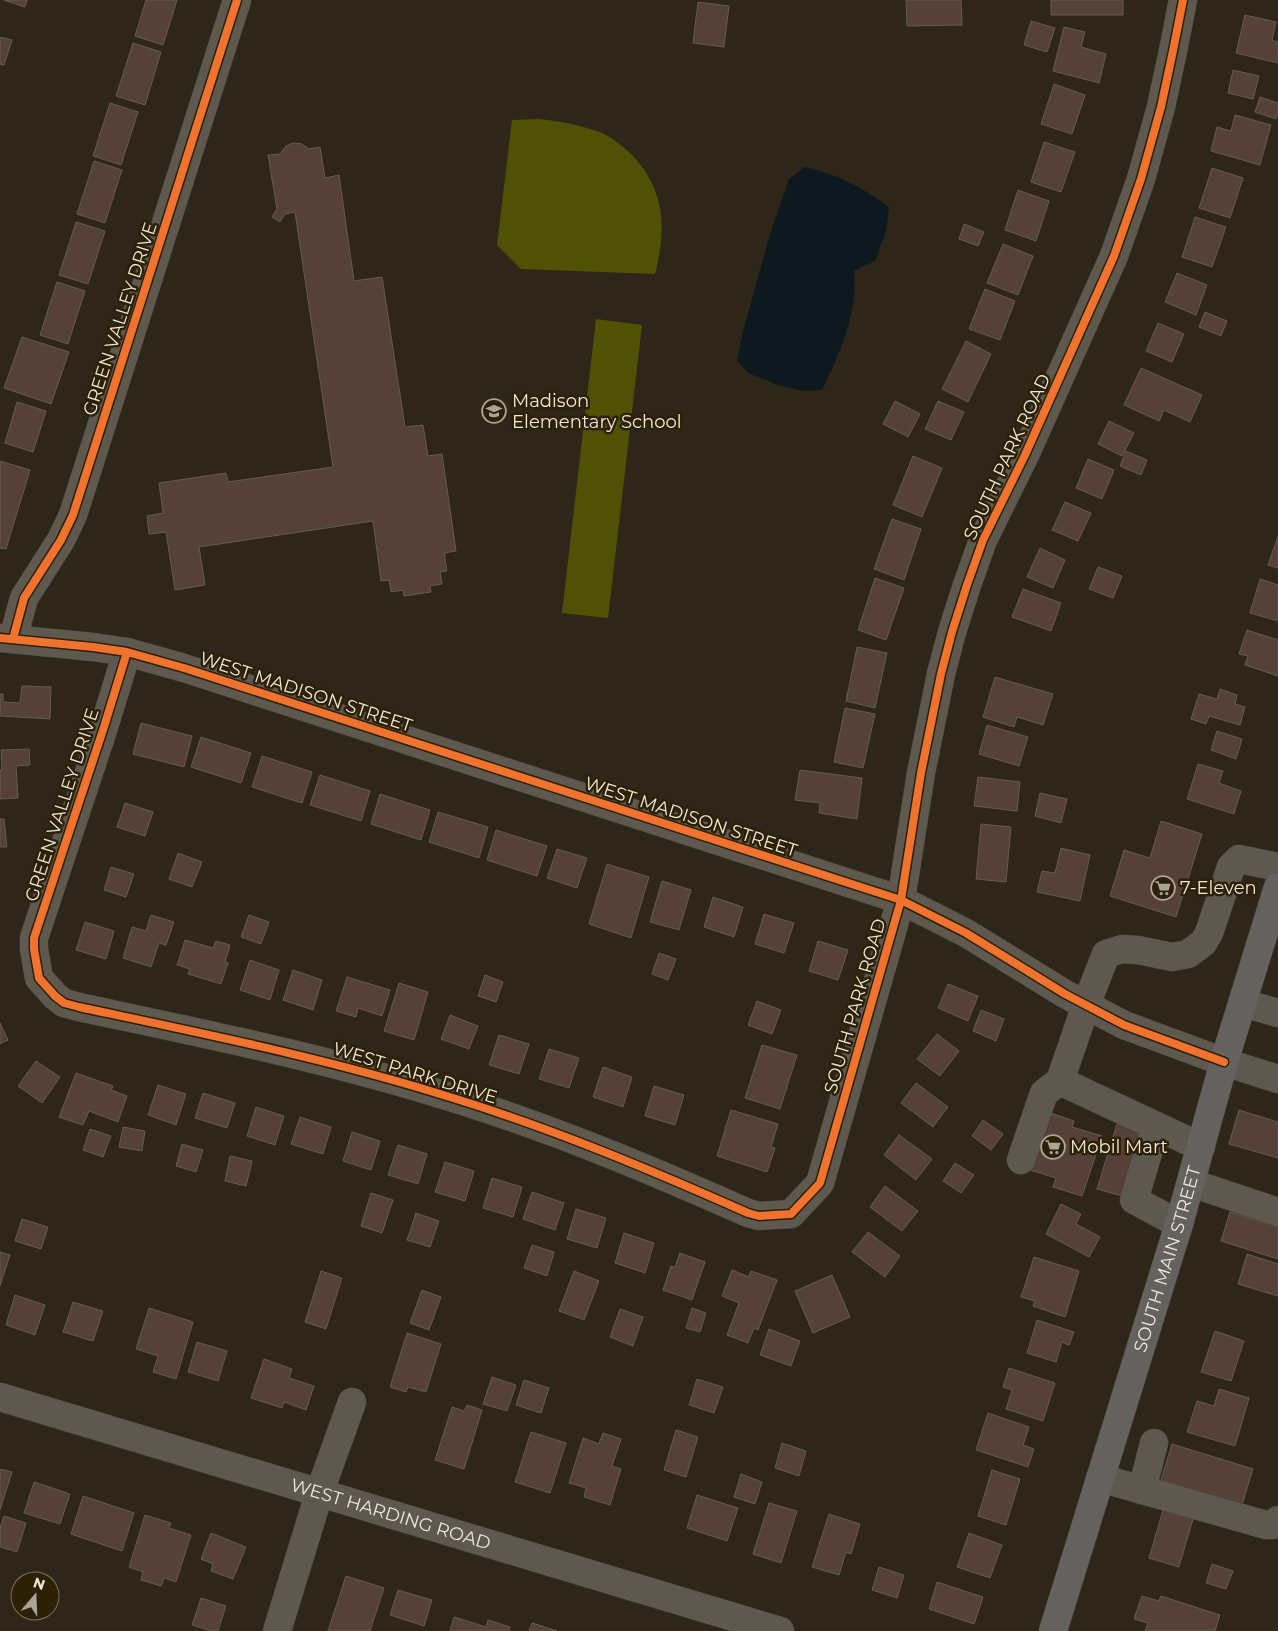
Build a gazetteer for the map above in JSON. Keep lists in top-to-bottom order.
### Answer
{
  "streets": {
    "main road": ["SOUTH MAIN STREET"],
    "street": [
      "GREEN VALLEY DRIVE",
      "SOUTH PARK ROAD",
      "WEST MADISON STREET",
      "WEST PARK DRIVE",
      "WEST HARDING ROAD"
    ]
  },
  "crossings": [
    ["GREEN VALLEY DRIVE", "WEST MADISON STREET"],
    ["GREEN VALLEY DRIVE", "WEST PARK DRIVE"],
    ["SOUTH PARK ROAD", "WEST MADISON STREET"],
    ["SOUTH PARK ROAD", "WEST PARK DRIVE"],
    ["WEST MADISON STREET", "SOUTH MAIN STREET"]
  ],
  "places": {
    "school or university": ["Madison Elementary School"],
    "supermarket": ["7-Eleven", "Mobil Mart"]
  },
  "north": "top"
}
